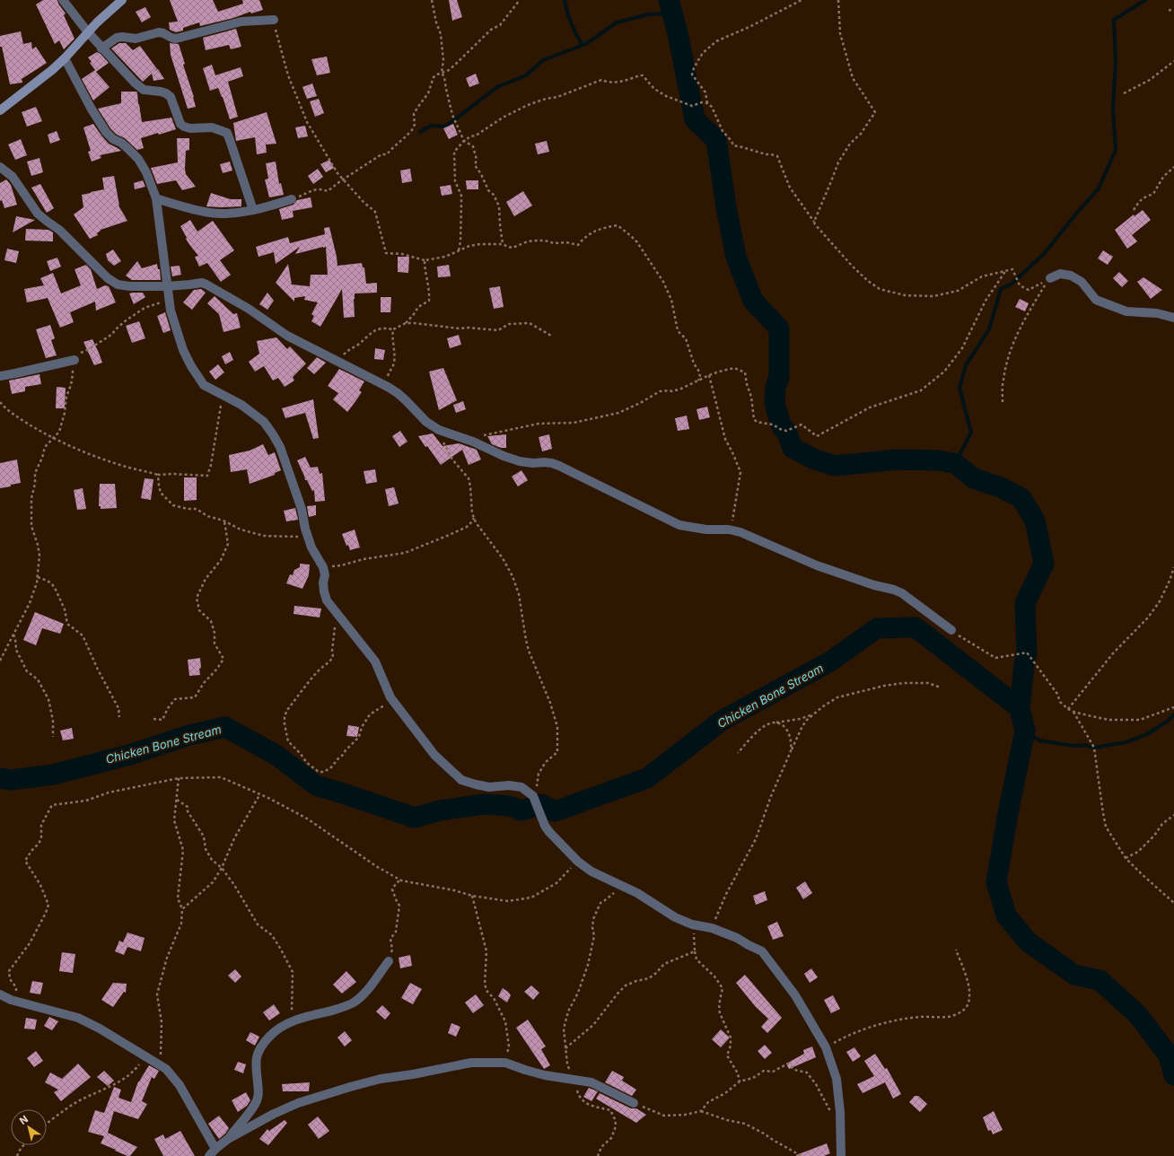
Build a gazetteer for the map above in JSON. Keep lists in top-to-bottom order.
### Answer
{
  "water": ["Chicken Bone Stream"],
  "north": "top left"
}
